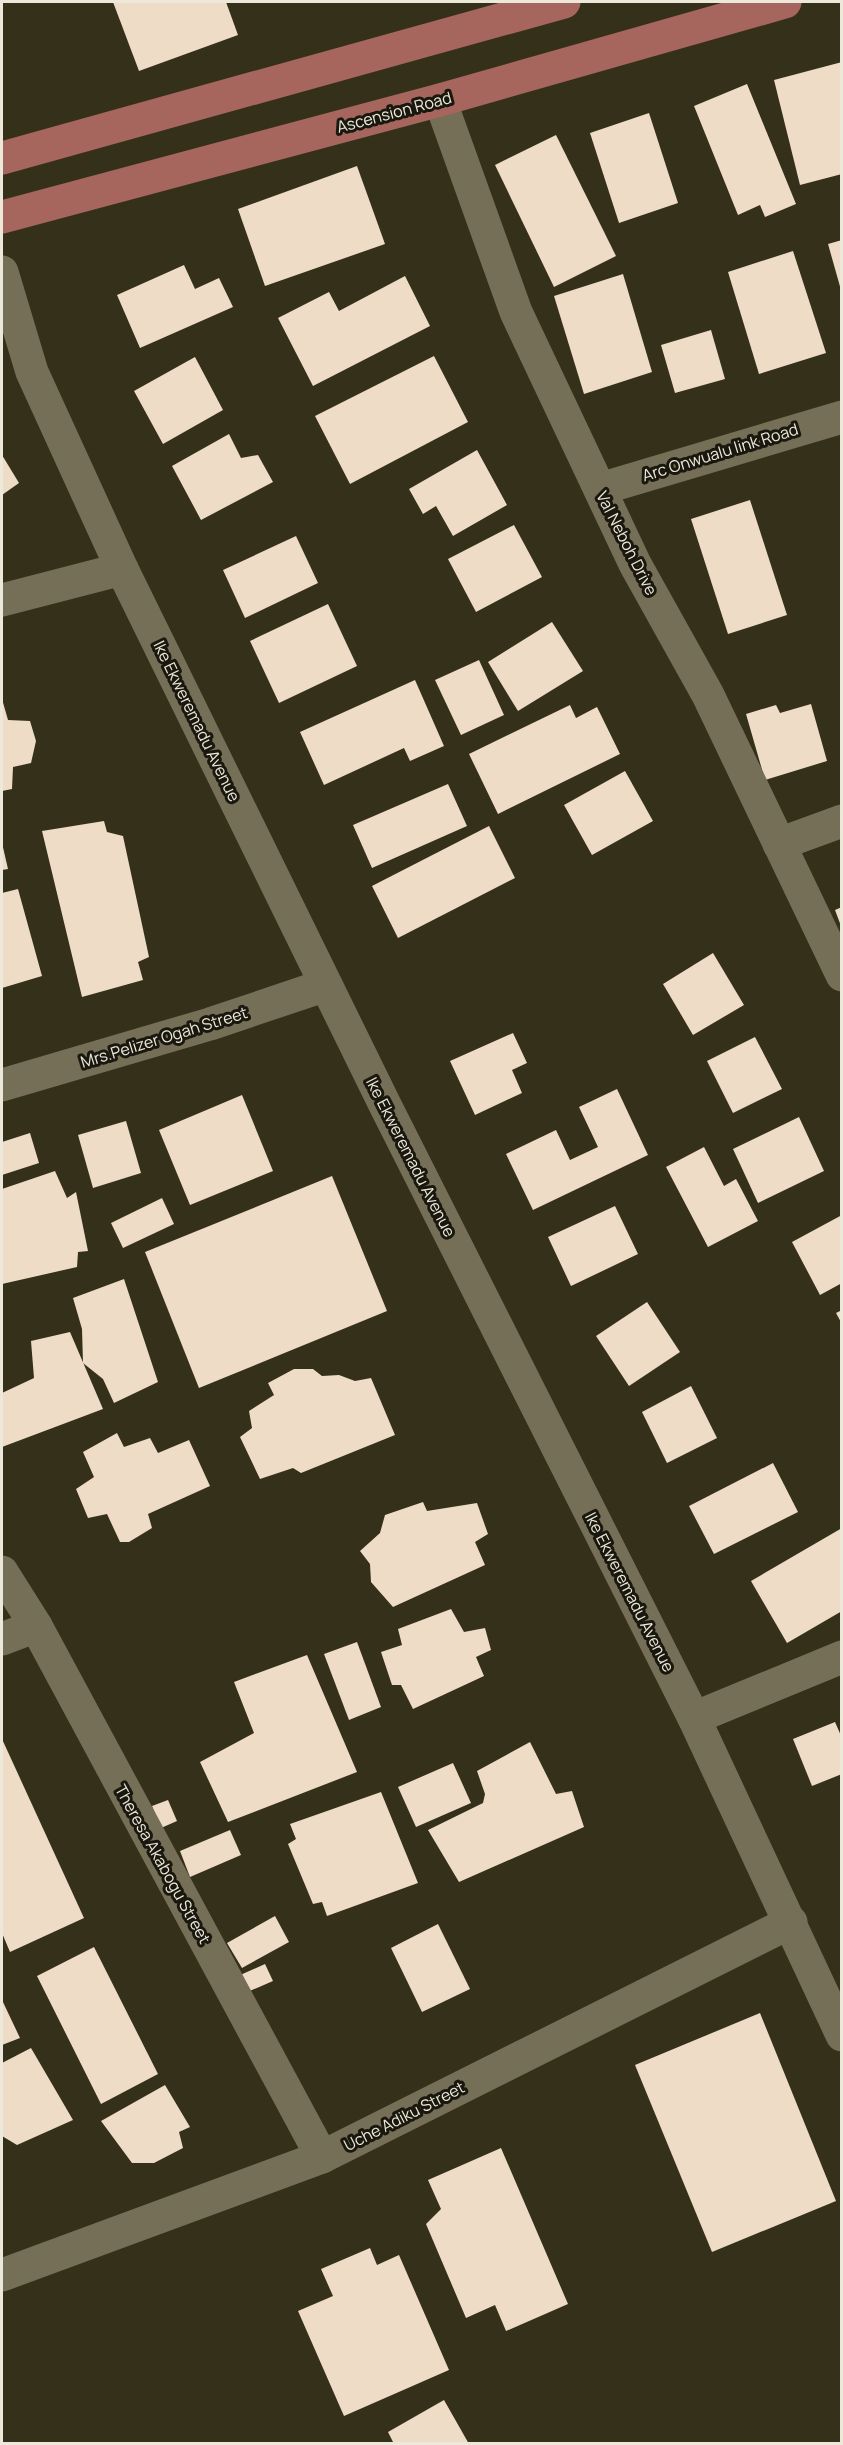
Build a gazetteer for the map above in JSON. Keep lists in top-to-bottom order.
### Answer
{
  "streets": {
    "main road": ["Ascension Road"],
    "street": [
      "Arc Onwualu link Road",
      "Val Neboh Drive",
      "Ike Ekweremadu Avenue",
      "Mrs.Pelizer Ogah Street",
      "Theresa Akabogu Street",
      "Uche Adiku Street"
    ]
  },
  "crossings": [
    ["Ascension Road", "Val Neboh Drive"],
    ["Arc Onwualu link Road", "Val Neboh Drive"],
    ["Ike Ekweremadu Avenue", "Mrs.Pelizer Ogah Street"],
    ["Ike Ekweremadu Avenue", "Uche Adiku Street"],
    ["Theresa Akabogu Street", "Uche Adiku Street"]
  ]
}
